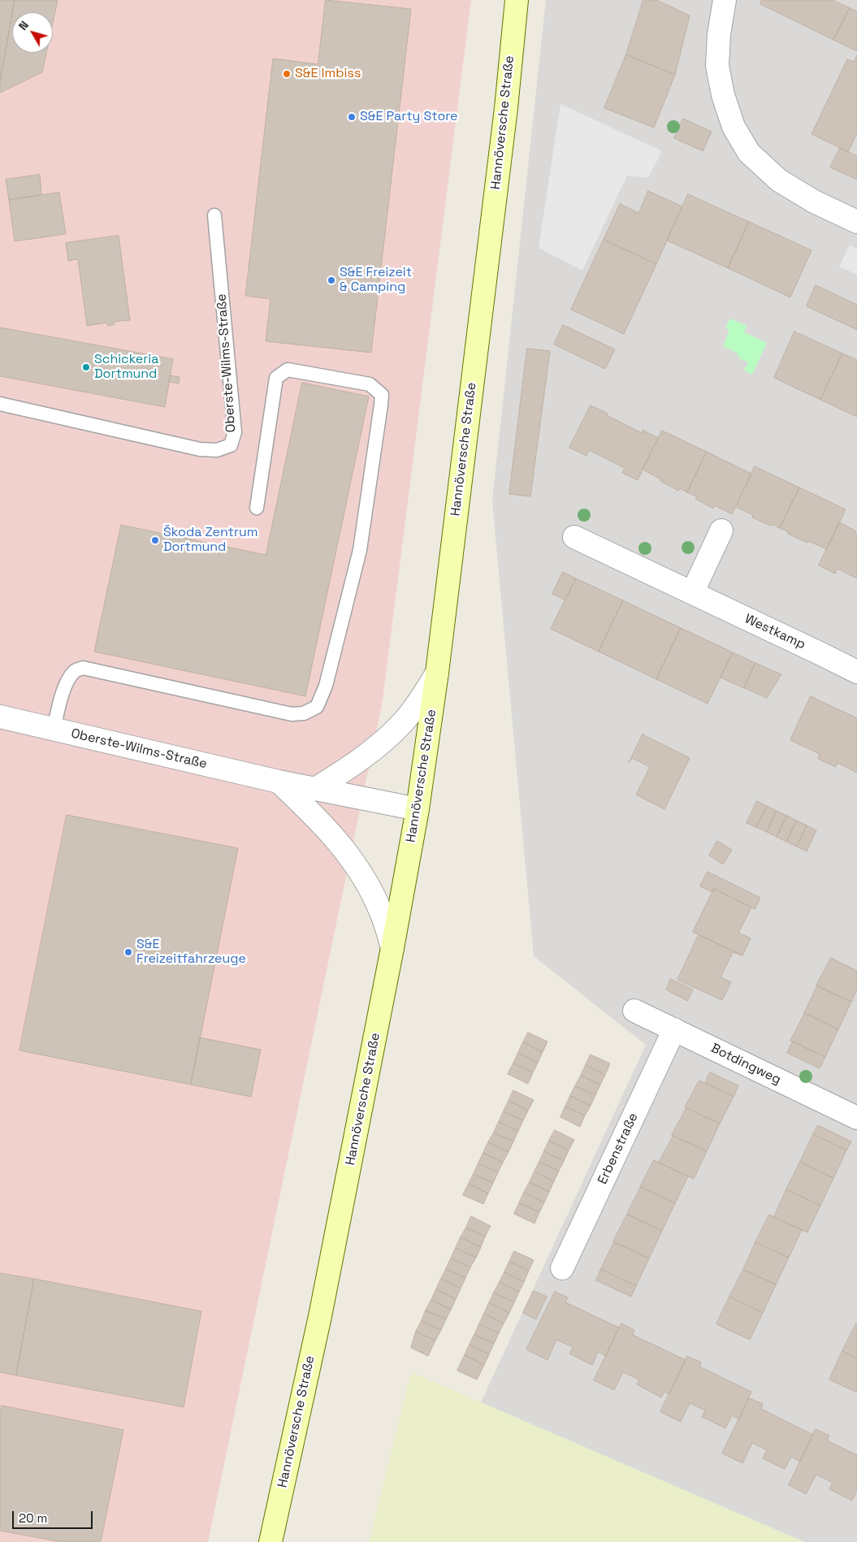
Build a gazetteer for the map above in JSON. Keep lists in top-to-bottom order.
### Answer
{
  "streets": {
    "main road": ["Hannöversche Straße"],
    "street": [
      "Oberste-Wilms-Straße",
      "Westkamp",
      "Botdingweg",
      "Erbenstraße"
    ]
  },
  "crossings": [
    ["Hannöversche Straße", "Oberste-Wilms-Straße"],
    ["Botdingweg", "Erbenstraße"]
  ],
  "places": [
    "S&E Imbiss",
    "S&E Party Store",
    "S&E Freizeit & Camping",
    "Schickeria Dortmund",
    "Škoda Zentrum Dortmund",
    "S&E Freizeitfahrzeuge"
  ],
  "scale_bar": "20 m",
  "north": "top left"
}
